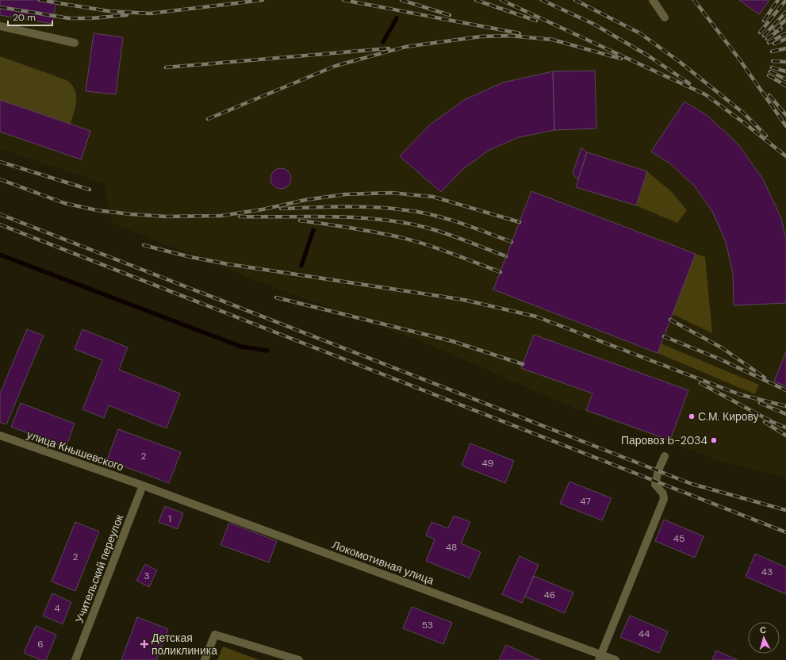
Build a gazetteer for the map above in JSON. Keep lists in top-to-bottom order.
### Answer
{
  "streets": {
    "street": ["улица Кнышевского", "Локомотивная улица", "Учительский переулок"]
  },
  "crossings": [
    ["улица Кнышевского", "Локомотивная улица"],
    ["улица Кнышевского", "Учительский переулок"],
    ["Локомотивная улица", "Учительский переулок"]
  ],
  "places": {
    "other": ["С.М. Кирову", "Паровоз b-2034"],
    "health": ["Детская поликлиника"]
  },
  "house_numbers": [
    "2",
    "49",
    "47",
    "1",
    "45",
    "48",
    "2",
    "43",
    "3",
    "46",
    "4",
    "53",
    "44",
    "6"
  ],
  "scale_bar": "20 m",
  "north": "top"
}
